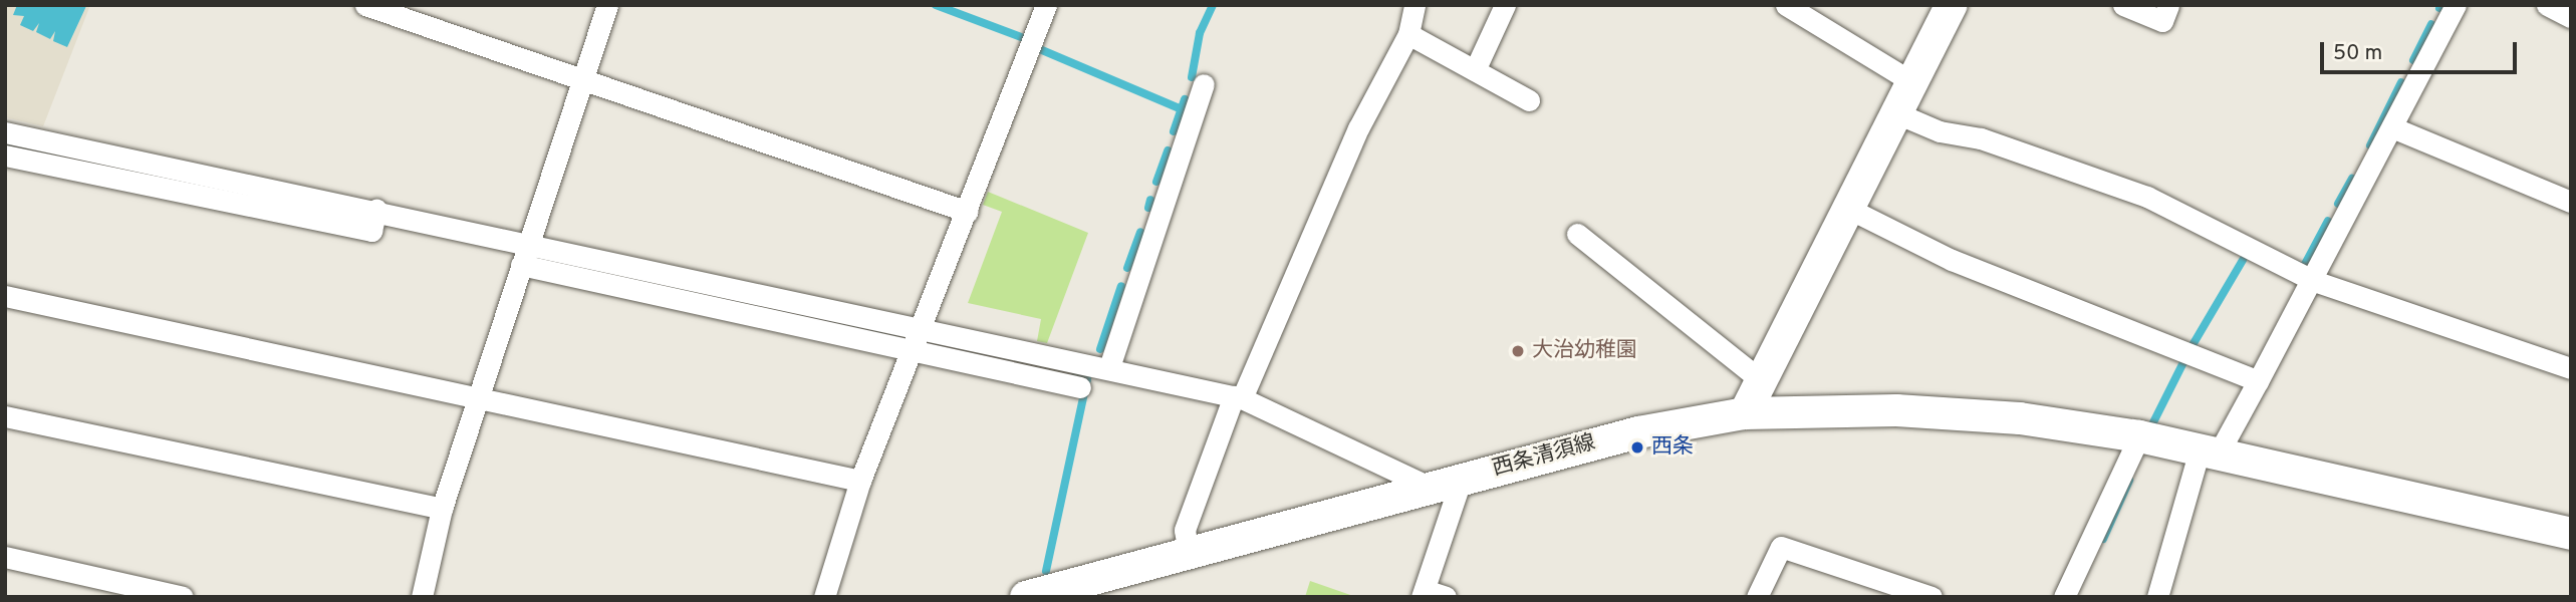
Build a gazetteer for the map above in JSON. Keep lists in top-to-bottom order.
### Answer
{
  "streets": {
    "main road": ["西条清須線"]
  },
  "places": ["大治幼稚園", "西条"],
  "scale_bar": "50 m"
}
